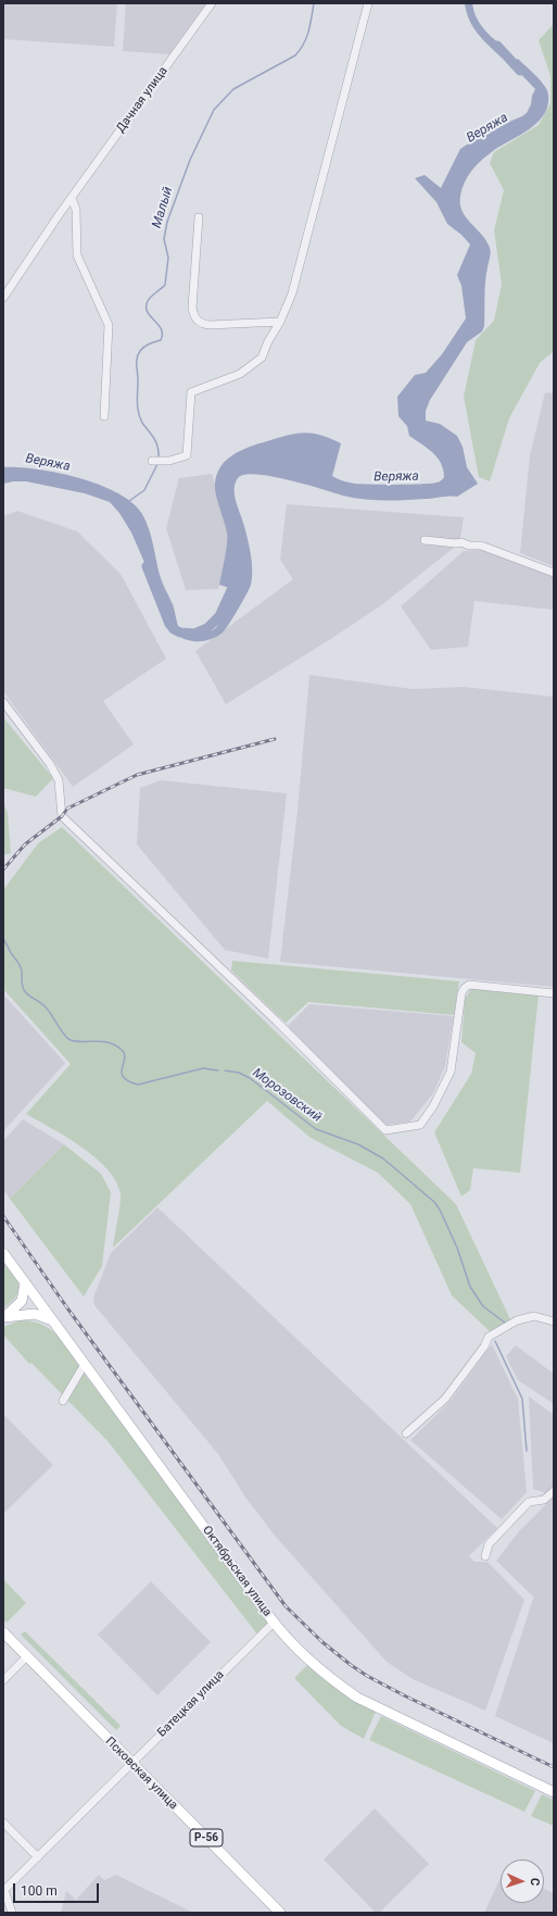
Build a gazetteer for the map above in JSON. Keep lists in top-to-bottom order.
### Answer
{
  "streets": {
    "main road": ["Октябрьская улица", "Псковская улица", "Р-56"],
    "street": ["Дачная улица", "Батецкая улица"]
  },
  "crossings": [
    ["Октябрьская улица", "Батецкая улица"],
    ["Батецкая улица", "Псковская улица"]
  ],
  "water": ["Веряжа", "Малый", "Морозовский"],
  "scale_bar": "100 m",
  "north": "right"
}
